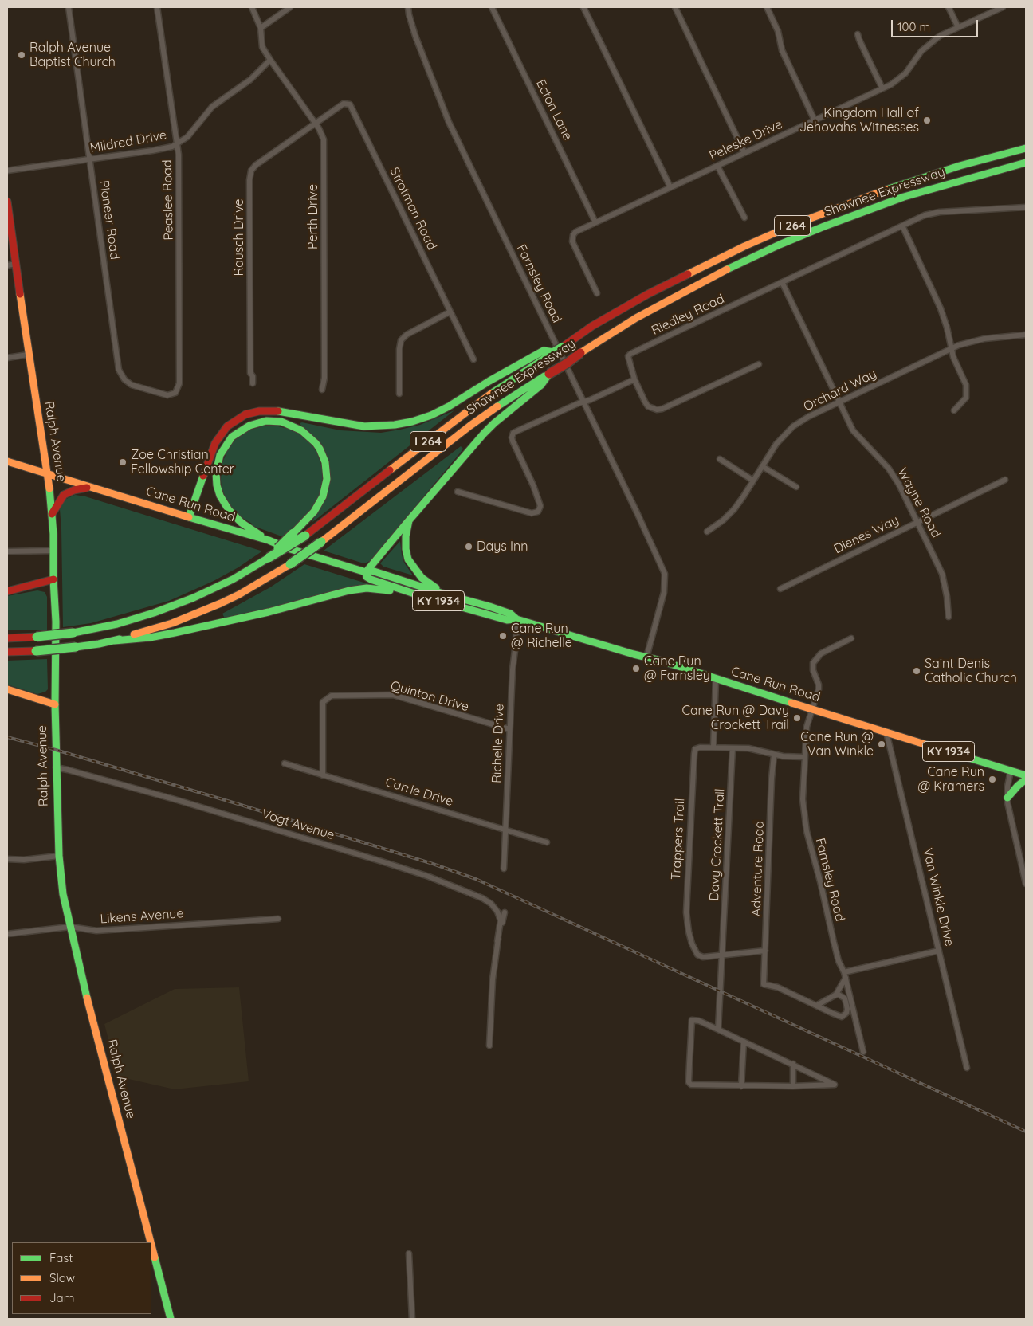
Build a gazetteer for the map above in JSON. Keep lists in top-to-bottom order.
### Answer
{
  "streets": {
    "main road": [
      "Shawnee Expressway",
      "I 264",
      "Ralph Avenue",
      "Cane Run Road",
      "KY 1934"
    ],
    "street": [
      "Ecton Lane",
      "Peleske Drive",
      "Mildred Drive",
      "Peaslee Road",
      "Strotman Road",
      "Perth Drive",
      "Pioneer Road",
      "Rausch Drive",
      "Farnsley Road",
      "Riedley Road",
      "Orchard Way",
      "Wayne Road",
      "Dienes Way",
      "Quinton Drive",
      "Richelle Drive",
      "Carrie Drive",
      "Vogt Avenue",
      "Trappers Trail",
      "Davy Crockett Trail",
      "Adventure Road",
      "Van Winkle Drive",
      "Likens Avenue"
    ]
  },
  "crossings": [
    ["Ecton Lane", "Peleske Drive"],
    ["Mildred Drive", "Peaslee Road"],
    ["Mildred Drive", "Perth Drive"],
    ["Mildred Drive", "Pioneer Road"],
    ["Peaslee Road", "Pioneer Road"],
    ["Strotman Road", "Perth Drive"],
    ["Strotman Road", "Rausch Drive"],
    ["Perth Drive", "Rausch Drive"],
    ["Farnsley Road", "Cane Run Road"],
    ["Riedley Road", "Wayne Road"],
    ["Orchard Way", "Wayne Road"],
    ["Ralph Avenue", "Cane Run Road"],
    ["Ralph Avenue", "Vogt Avenue"],
    ["Ralph Avenue", "Likens Avenue"],
    ["Wayne Road", "Dienes Way"],
    ["Cane Run Road", "Richelle Drive"],
    ["Cane Run Road", "Van Winkle Drive"],
    ["Quinton Drive", "Richelle Drive"],
    ["Quinton Drive", "Carrie Drive"],
    ["Richelle Drive", "Carrie Drive"],
    ["Trappers Trail", "Davy Crockett Trail"]
  ],
  "places": [
    "Ralph Avenue Baptist Church",
    "Kingdom Hall of Jehovahs Witnesses",
    "Zoe Christian Fellowship Center",
    "Days Inn",
    "Cane Run @ Richelle",
    "Cane Run @ Farnsley",
    "Saint Denis Catholic Church",
    "Cane Run @ Davy Crockett Trail",
    "Cane Run @ Van Winkle",
    "Cane Run @ Kramers"
  ],
  "legend": ["Fast", "Slow", "Jam"],
  "scale_bar": "100 m"
}
